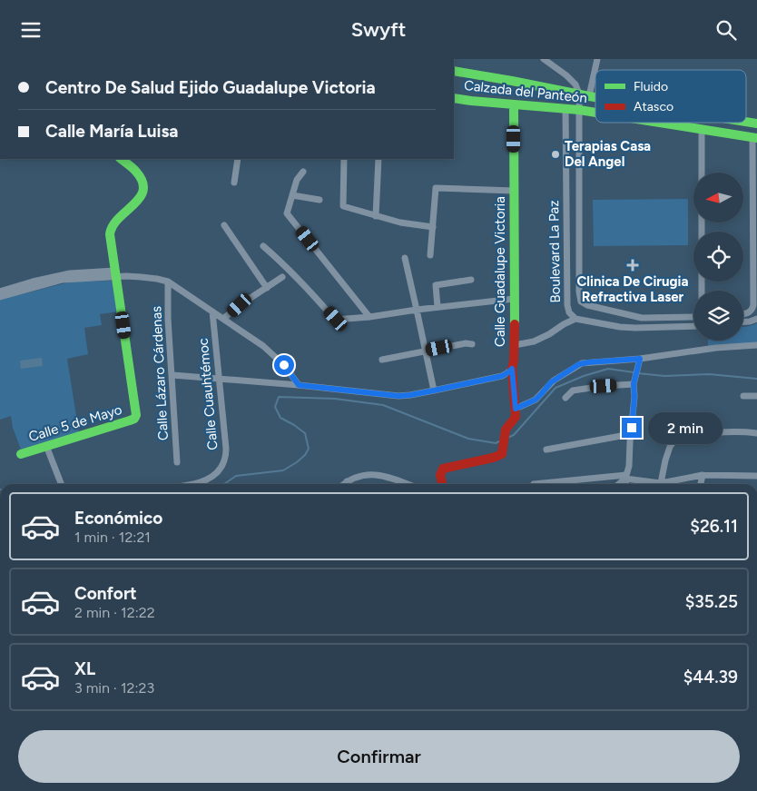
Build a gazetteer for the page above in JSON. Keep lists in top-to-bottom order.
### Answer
{
  "streets": {
    "street": [
      "Calzada del Panteón",
      "Boulevard La Paz",
      "Calle Guadalupe Victoria",
      "Calle Lázaro Cárdenas",
      "Calle Cuauhtémoc",
      "Calle 5 de Mayo"
    ]
  },
  "crossings": [
    ["Calzada del Panteón", "Boulevard La Paz"],
    ["Calzada del Panteón", "Calle Guadalupe Victoria"]
  ],
  "places": {
    "other": ["Terapias Casa Del Angel"],
    "health": ["Clinica De Cirugia Refractiva Laser"]
  },
  "legend": ["Fluido", "Atasco"],
  "north": "left",
  "page": {
    "header": "Swyft",
    "banner": ["Centro De Salud Ejido Guadalupe Victoria", "Calle María Luisa"],
    "bubble": "2 min",
    "list": [
      {
        "name": "Económico",
        "note": "1 min · 12:21",
        "value": "$26.11"
      },
      {
        "name": "Confort",
        "note": "2 min · 12:22",
        "value": "$35.25"
      },
      {
        "name": "XL",
        "note": "3 min · 12:23",
        "value": "$44.39"
      }
    ],
    "buttons": "Confirmar"
  }
}
